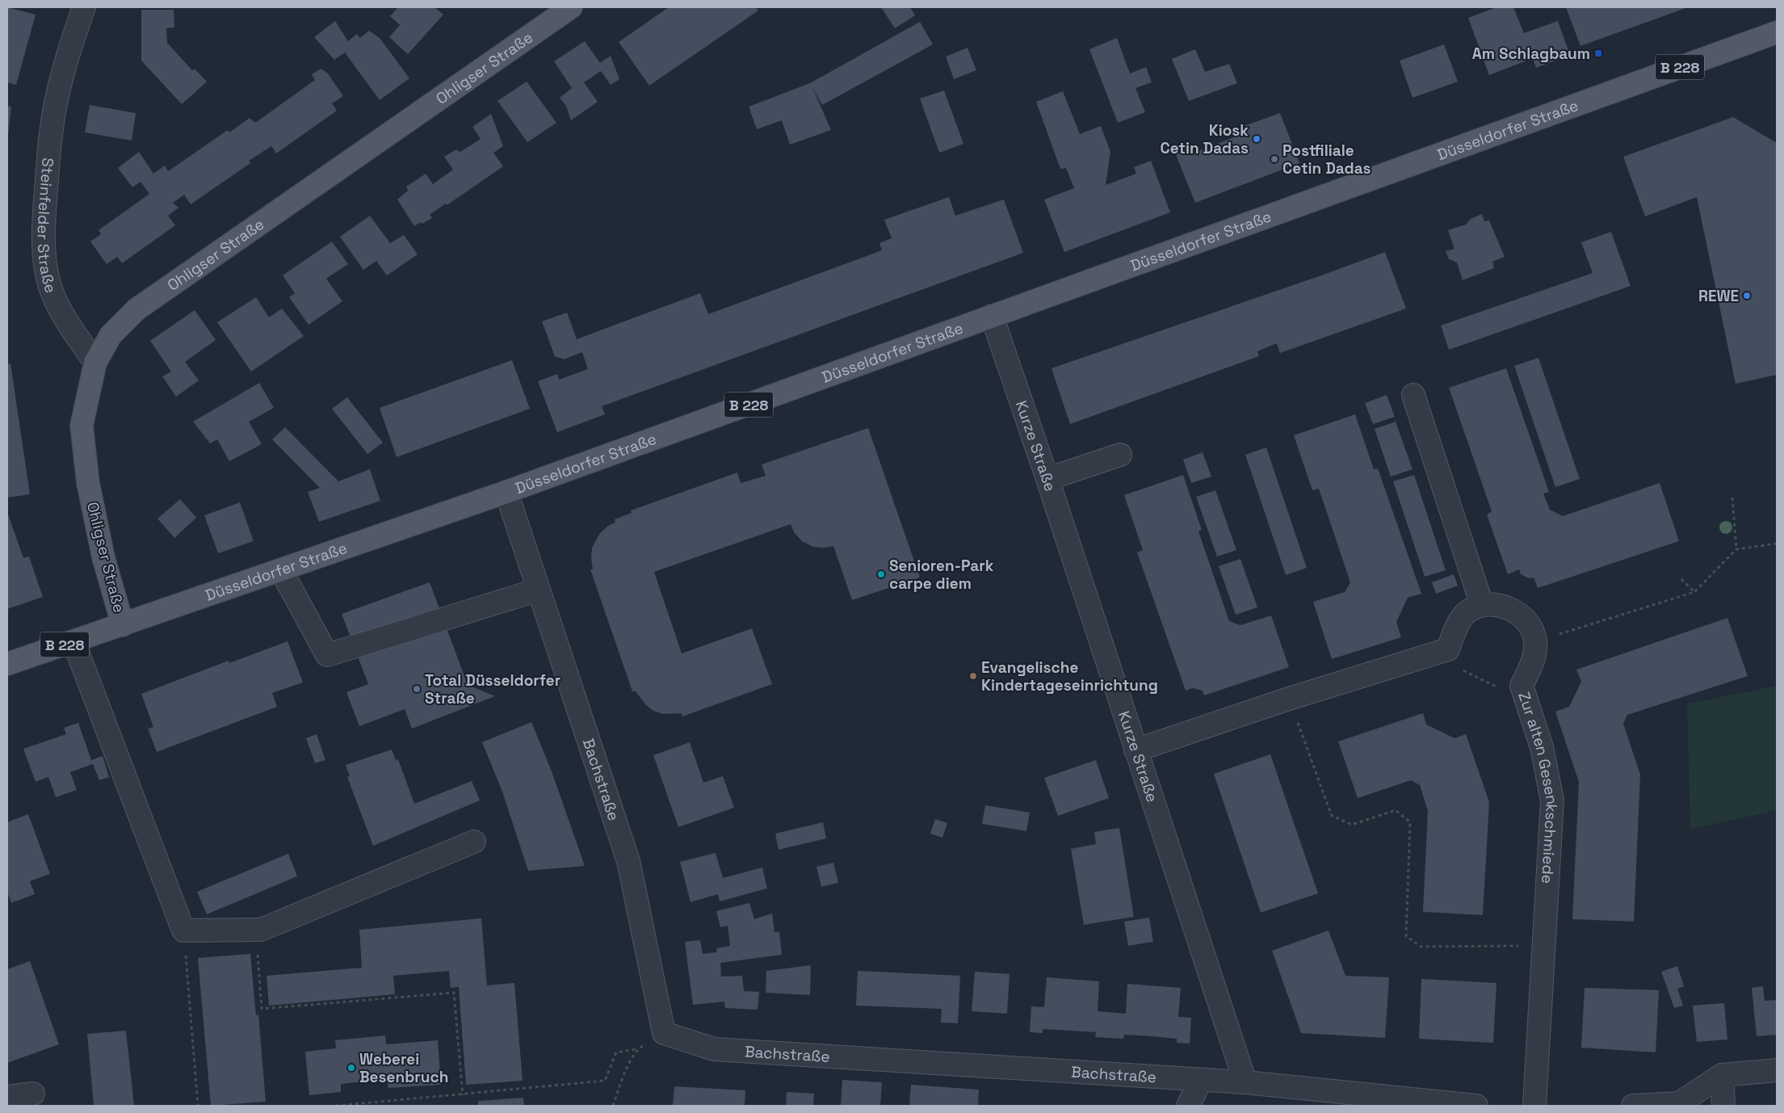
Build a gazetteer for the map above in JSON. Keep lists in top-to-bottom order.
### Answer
{
  "streets": {
    "main road": ["Ohligser Straße", "B 228", "Düsseldorfer Straße"],
    "street": [
      "Steinfelder Straße",
      "Kurze Straße",
      "Bachstraße",
      "Zur alten Gesenkschmiede"
    ]
  },
  "crossings": [
    ["Ohligser Straße", "Düsseldorfer Straße"],
    ["Ohligser Straße", "Steinfelder Straße"],
    ["Düsseldorfer Straße", "Kurze Straße"],
    ["Düsseldorfer Straße", "Bachstraße"],
    ["Kurze Straße", "Bachstraße"]
  ],
  "places": {
    "transit": ["Am Schlagbaum"],
    "other": [
      "Kiosk Cetin Dadas",
      "Postfiliale Cetin Dadas",
      "REWE",
      "Senioren-Park carpe diem",
      "Evangelische Kindertageseinrichtung",
      "Total Düsseldorfer Straße",
      "Weberei Besenbruch"
    ]
  }
}
